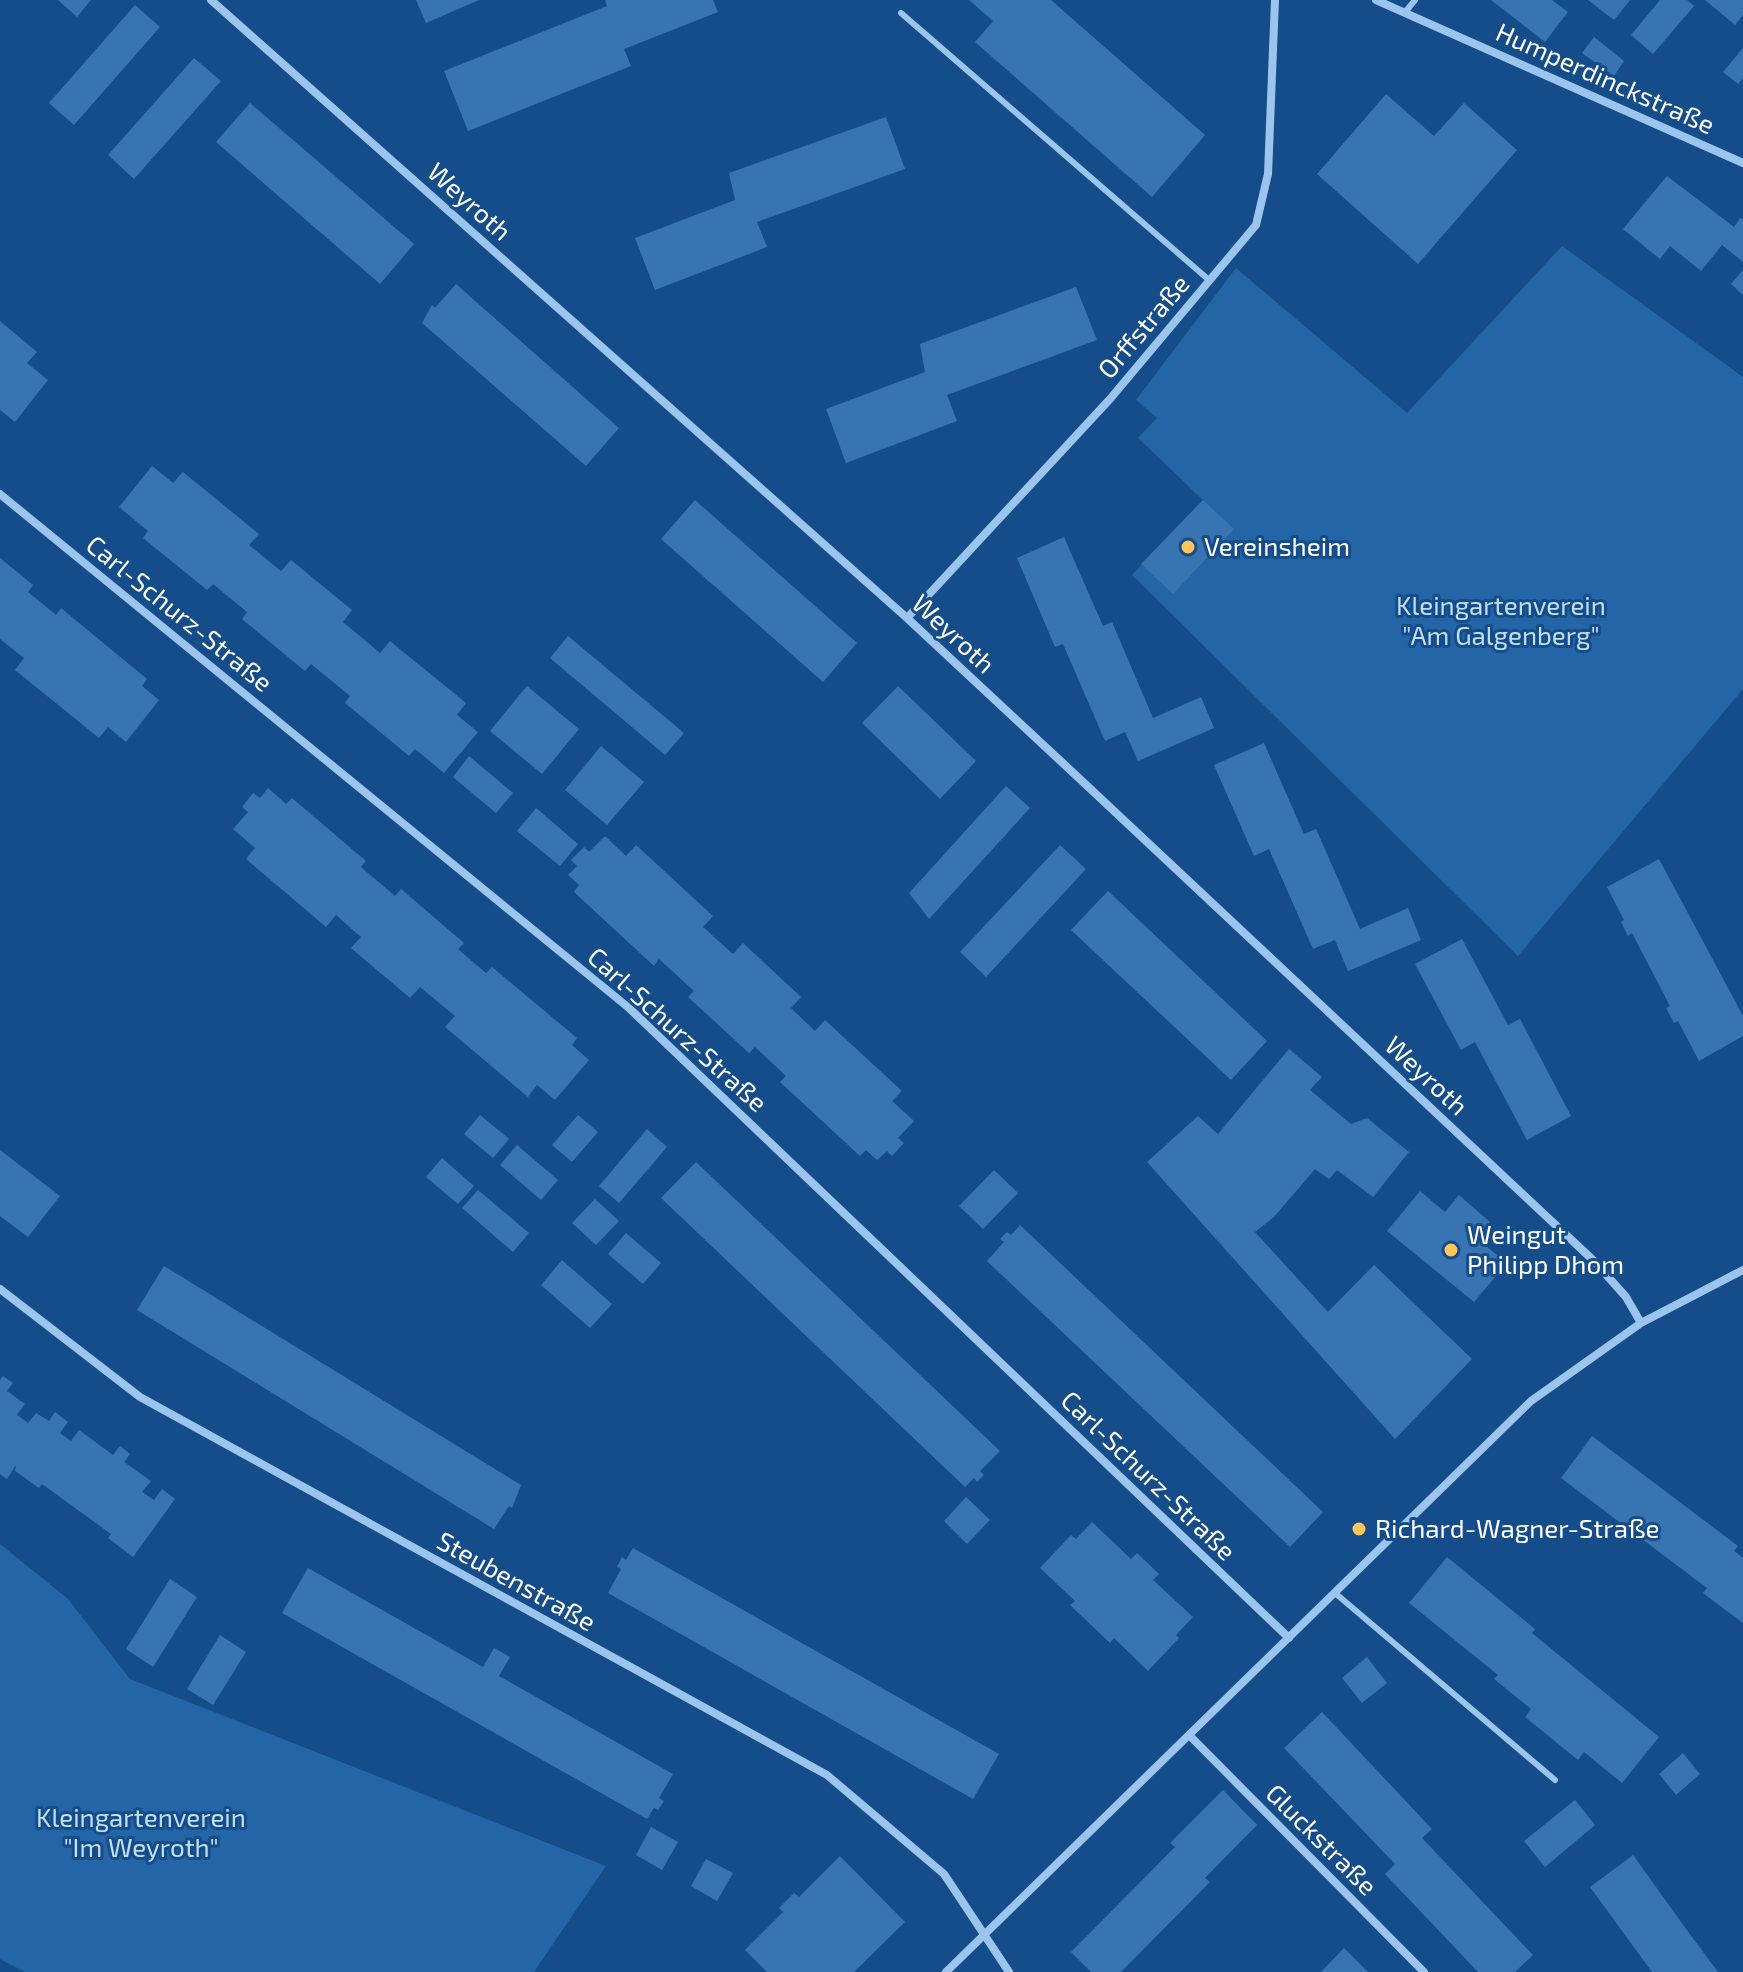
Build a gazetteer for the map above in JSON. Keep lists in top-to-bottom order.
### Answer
{
  "streets": {
    "street": [
      "Humperdinckstraße",
      "Weyroth",
      "Orffstraße",
      "Carl-Schurz-Straße",
      "Steubenstraße",
      "Gluckstraße"
    ]
  },
  "crossings": [
    ["Weyroth", "Orffstraße"]
  ],
  "parks": ["Kleingartenverein \"Am Galgenberg\"", "Kleingartenverein \"Im Weyroth\""],
  "places": ["Vereinsheim", "Weingut Philipp Dhom", "Richard-Wagner-Straße"]
}
